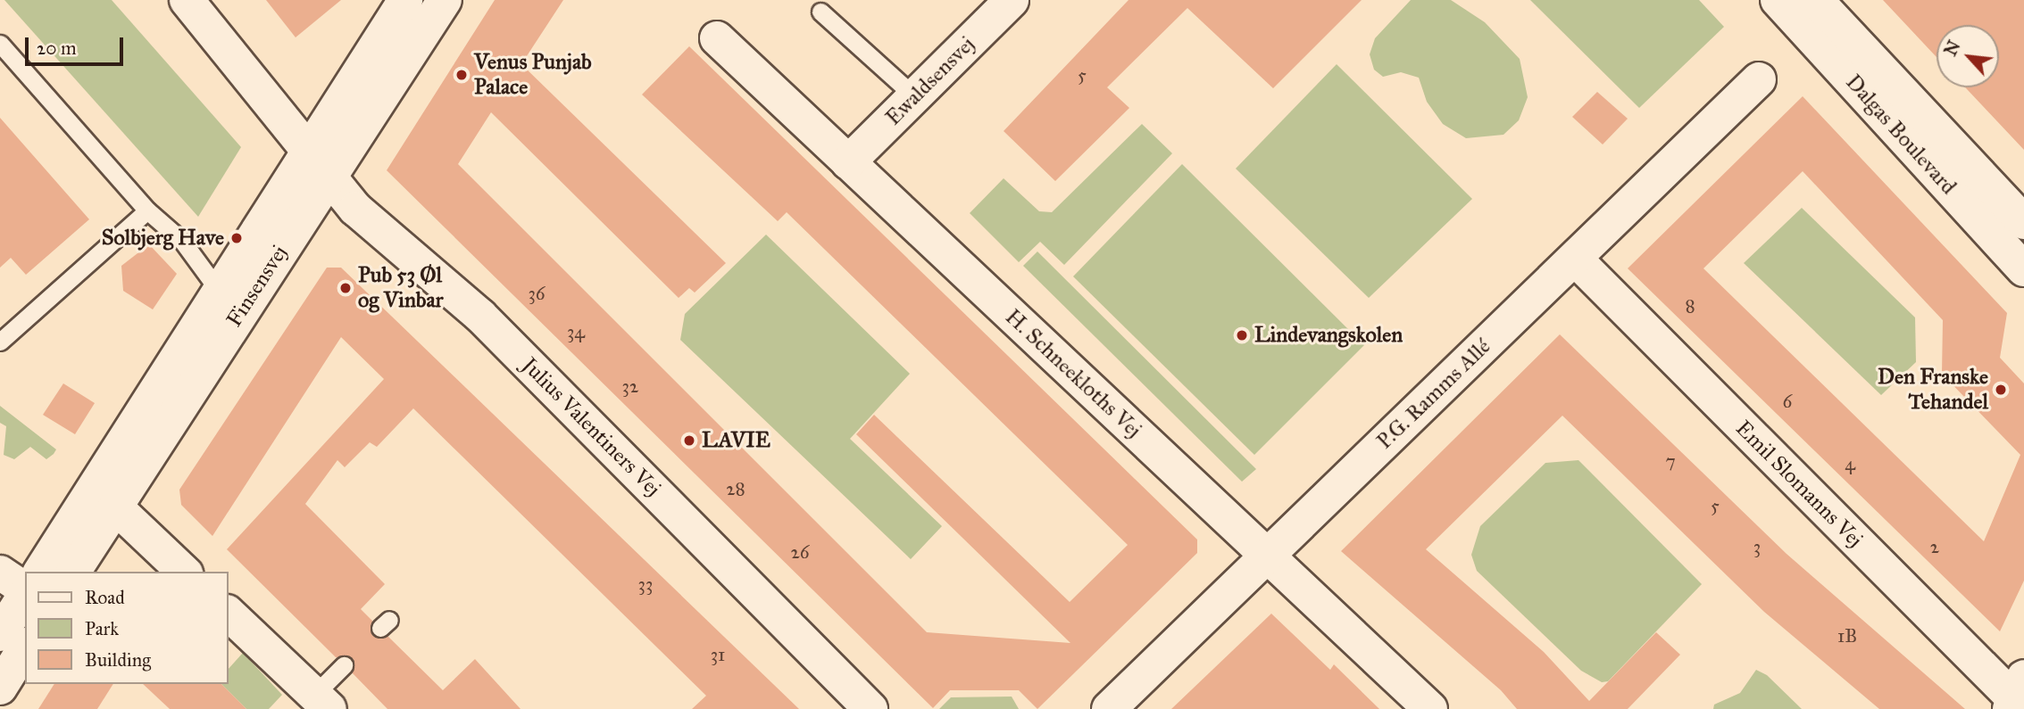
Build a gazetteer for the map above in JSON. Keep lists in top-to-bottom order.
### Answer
{
  "streets": {
    "street": [
      "Ewaldsensvej",
      "Dalgas Boulevard",
      "Finsensvej",
      "H. Schneekloths Vej",
      "P.G. Ramms Allé",
      "Julius Valentiners Vej",
      "Emil Slomanns Vej"
    ]
  },
  "crossings": [
    ["Ewaldsensvej", "H. Schneekloths Vej"],
    ["Finsensvej", "Julius Valentiners Vej"],
    ["H. Schneekloths Vej", "P.G. Ramms Allé"],
    ["P.G. Ramms Allé", "Emil Slomanns Vej"]
  ],
  "places": [
    "Venus Punjab Palace",
    "Solbjerg Have",
    "Pub 53 Øl og Vinbar",
    "Lindevangskolen",
    "Den Franske Tehandel",
    "LAVIE"
  ],
  "house_numbers": [
    "5",
    "36",
    "8",
    "34",
    "32",
    "6",
    "7",
    "4",
    "28",
    "5",
    "3",
    "2",
    "26",
    "33",
    "1B",
    "31"
  ],
  "legend": ["Road", "Park", "Building"],
  "scale_bar": "20 m",
  "north": "top left"
}
